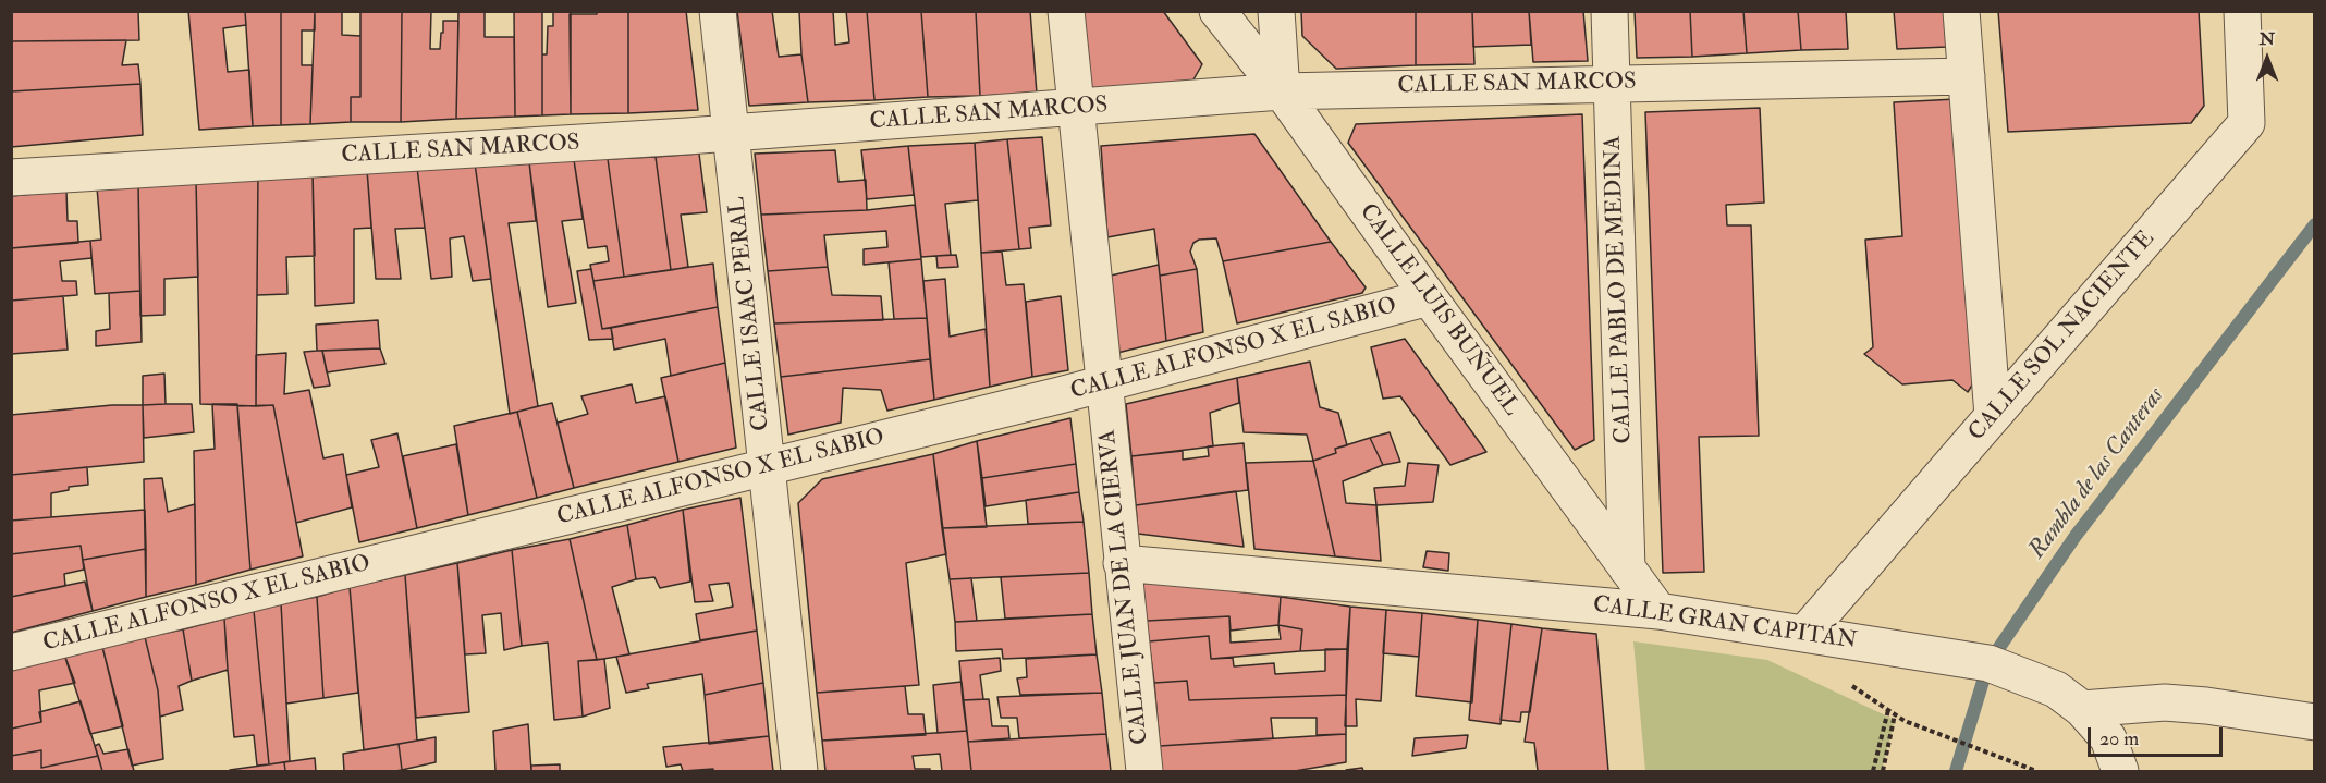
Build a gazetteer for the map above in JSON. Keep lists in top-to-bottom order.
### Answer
{
  "streets": {
    "street": [
      "CALLE SAN MARCOS",
      "CALLE PABLO DE MEDINA",
      "CALLE LUIS BUÑUEL",
      "CALLE ISAAC PERAL",
      "CALLE SOL NACIENTE",
      "CALLE ALFONSO X EL SABIO",
      "CALLE JUAN DE LA CIERVA",
      "CALLE GRAN CAPITÁN"
    ]
  },
  "crossings": [
    ["CALLE SAN MARCOS", "CALLE PABLO DE MEDINA"],
    ["CALLE SAN MARCOS", "CALLE LUIS BUÑUEL"],
    ["CALLE SAN MARCOS", "CALLE ISAAC PERAL"],
    ["CALLE SAN MARCOS", "CALLE JUAN DE LA CIERVA"],
    ["CALLE PABLO DE MEDINA", "CALLE LUIS BUÑUEL"],
    ["CALLE LUIS BUÑUEL", "CALLE ALFONSO X EL SABIO"],
    ["CALLE LUIS BUÑUEL", "CALLE GRAN CAPITÁN"],
    ["CALLE ISAAC PERAL", "CALLE ALFONSO X EL SABIO"],
    ["CALLE SOL NACIENTE", "CALLE GRAN CAPITÁN"],
    ["CALLE ALFONSO X EL SABIO", "CALLE JUAN DE LA CIERVA"],
    ["CALLE JUAN DE LA CIERVA", "CALLE GRAN CAPITÁN"]
  ],
  "water": ["Rambla de las Canteras"],
  "scale_bar": "20 m",
  "north": "top"
}
